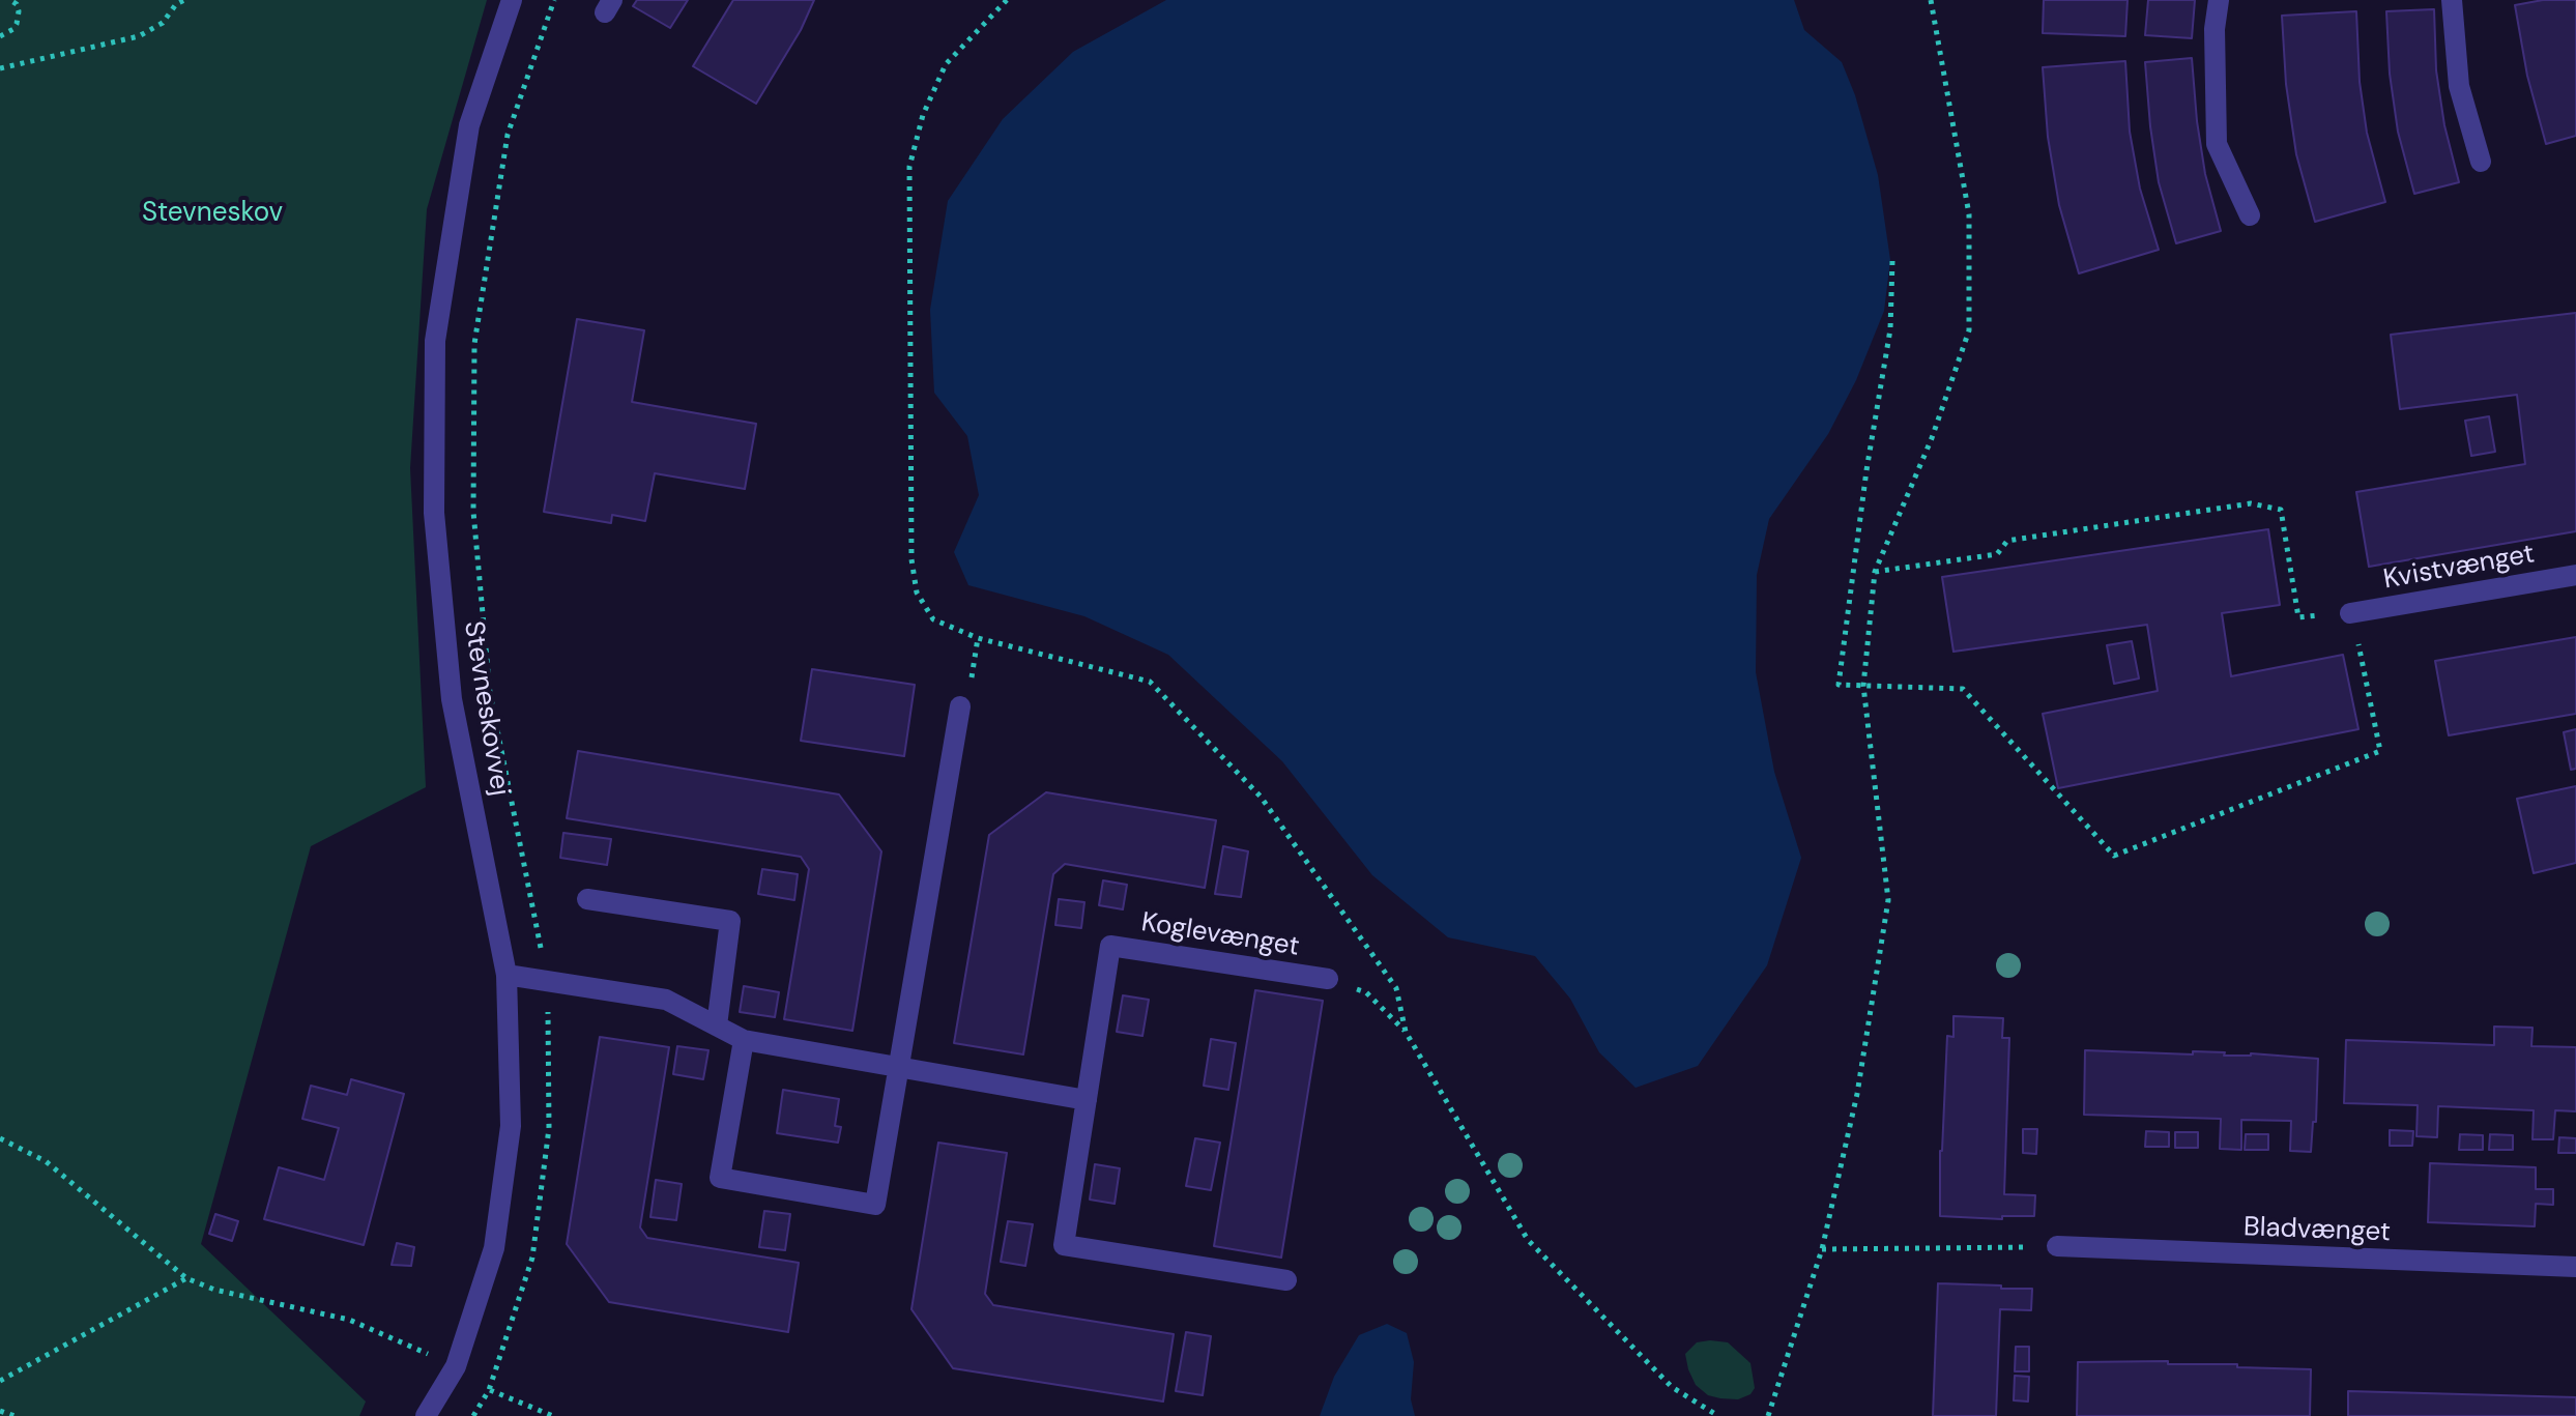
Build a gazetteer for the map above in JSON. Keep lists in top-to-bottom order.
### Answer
{
  "streets": {
    "street": [
      "Kvistvænget",
      "Stevneskovvej",
      "Koglevænget",
      "Bladvænget"
    ]
  },
  "parks": ["Stevneskov"]
}
